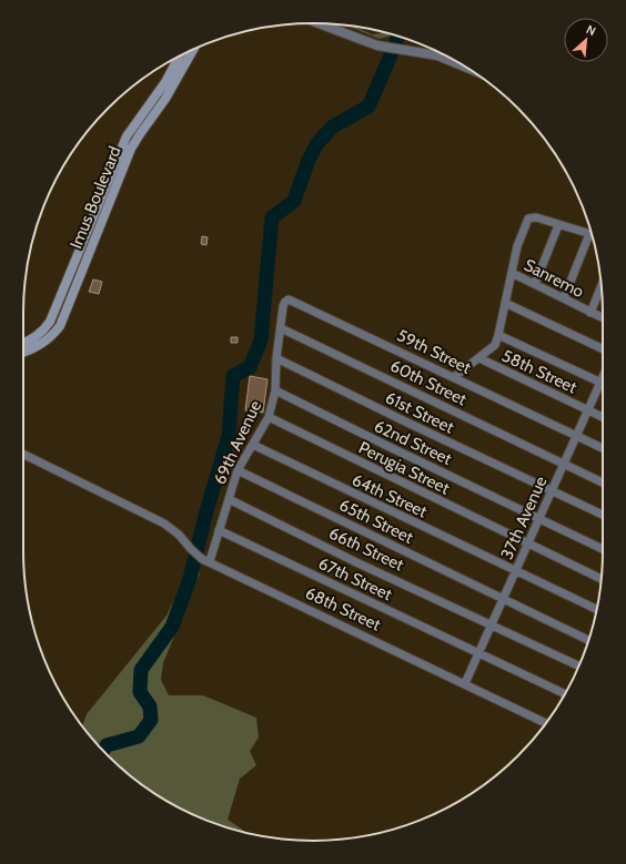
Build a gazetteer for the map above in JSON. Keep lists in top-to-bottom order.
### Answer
{
  "streets": {
    "main road": ["Imus Boulevard"],
    "street": [
      "Sanremo",
      "59th Street",
      "58th Street",
      "60th Street",
      "61st Street",
      "69th Avenue",
      "62nd Street",
      "Perugia Street",
      "64th Street",
      "37th Avenue",
      "65th Street",
      "66th Street",
      "67th Street",
      "68th Street"
    ]
  },
  "crossings": [
    ["59th Street", "69th Avenue"],
    ["59th Street", "37th Avenue"],
    ["58th Street", "37th Avenue"],
    ["60th Street", "69th Avenue"],
    ["60th Street", "37th Avenue"],
    ["61st Street", "69th Avenue"],
    ["61st Street", "37th Avenue"],
    ["69th Avenue", "62nd Street"],
    ["69th Avenue", "Perugia Street"],
    ["69th Avenue", "64th Street"],
    ["69th Avenue", "65th Street"],
    ["69th Avenue", "66th Street"],
    ["69th Avenue", "67th Street"],
    ["69th Avenue", "68th Street"],
    ["62nd Street", "37th Avenue"],
    ["Perugia Street", "37th Avenue"],
    ["64th Street", "37th Avenue"],
    ["37th Avenue", "65th Street"],
    ["37th Avenue", "66th Street"],
    ["37th Avenue", "67th Street"],
    ["37th Avenue", "68th Street"]
  ],
  "north": "top right"
}
